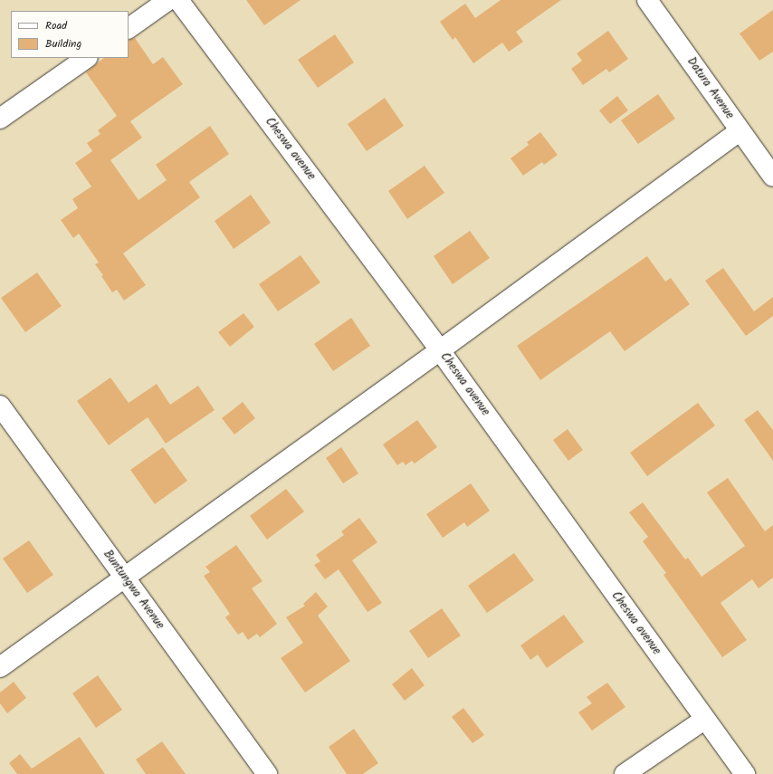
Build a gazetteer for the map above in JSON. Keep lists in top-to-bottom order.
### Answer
{
  "streets": {
    "street": ["Datura Avenue", "Cheswa avenue", "Buntungwa Avenue"]
  },
  "legend": ["Road", "Building"]
}
